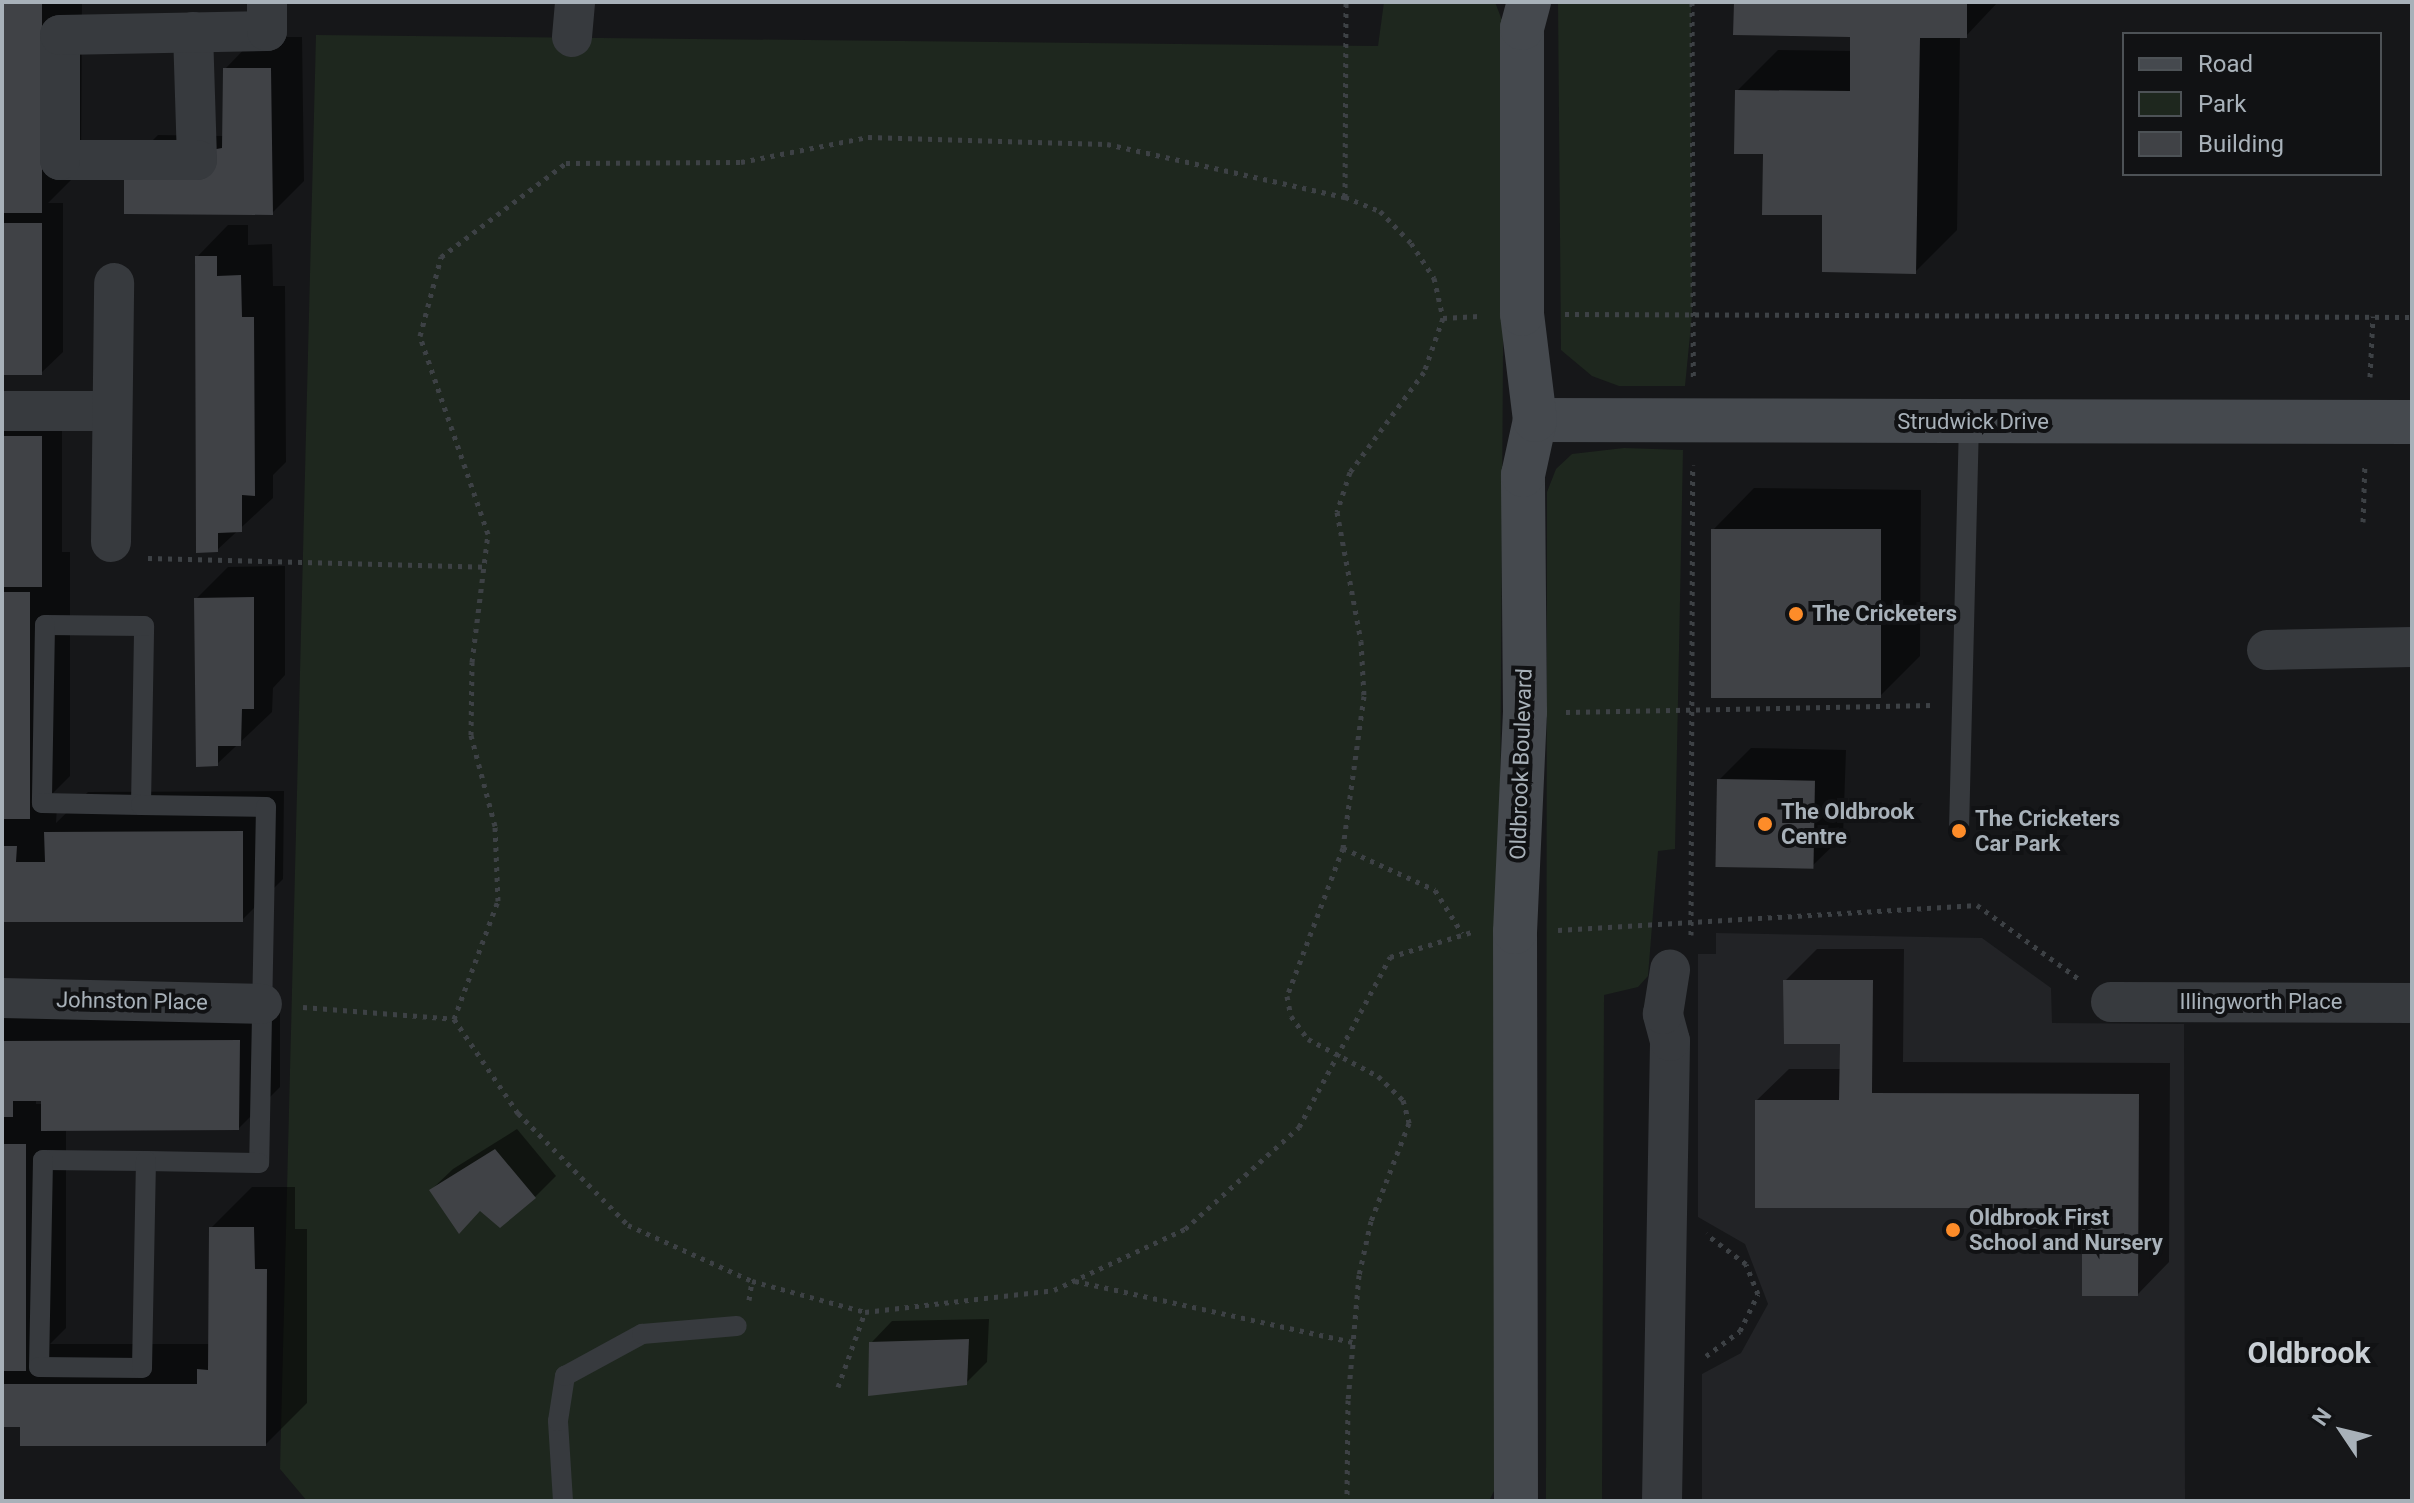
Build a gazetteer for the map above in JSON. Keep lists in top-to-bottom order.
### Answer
{
  "streets": {
    "street": [
      "Strudwick Drive",
      "Oldbrook Boulevard",
      "Johnston Place",
      "Illingworth Place"
    ]
  },
  "crossings": [
    ["Strudwick Drive", "Oldbrook Boulevard"]
  ],
  "districts": ["Oldbrook"],
  "places": [
    "The Cricketers",
    "The Oldbrook Centre",
    "The Cricketers Car Park",
    "Oldbrook First School and Nursery"
  ],
  "legend": ["Road", "Park", "Building"],
  "north": "top left"
}
